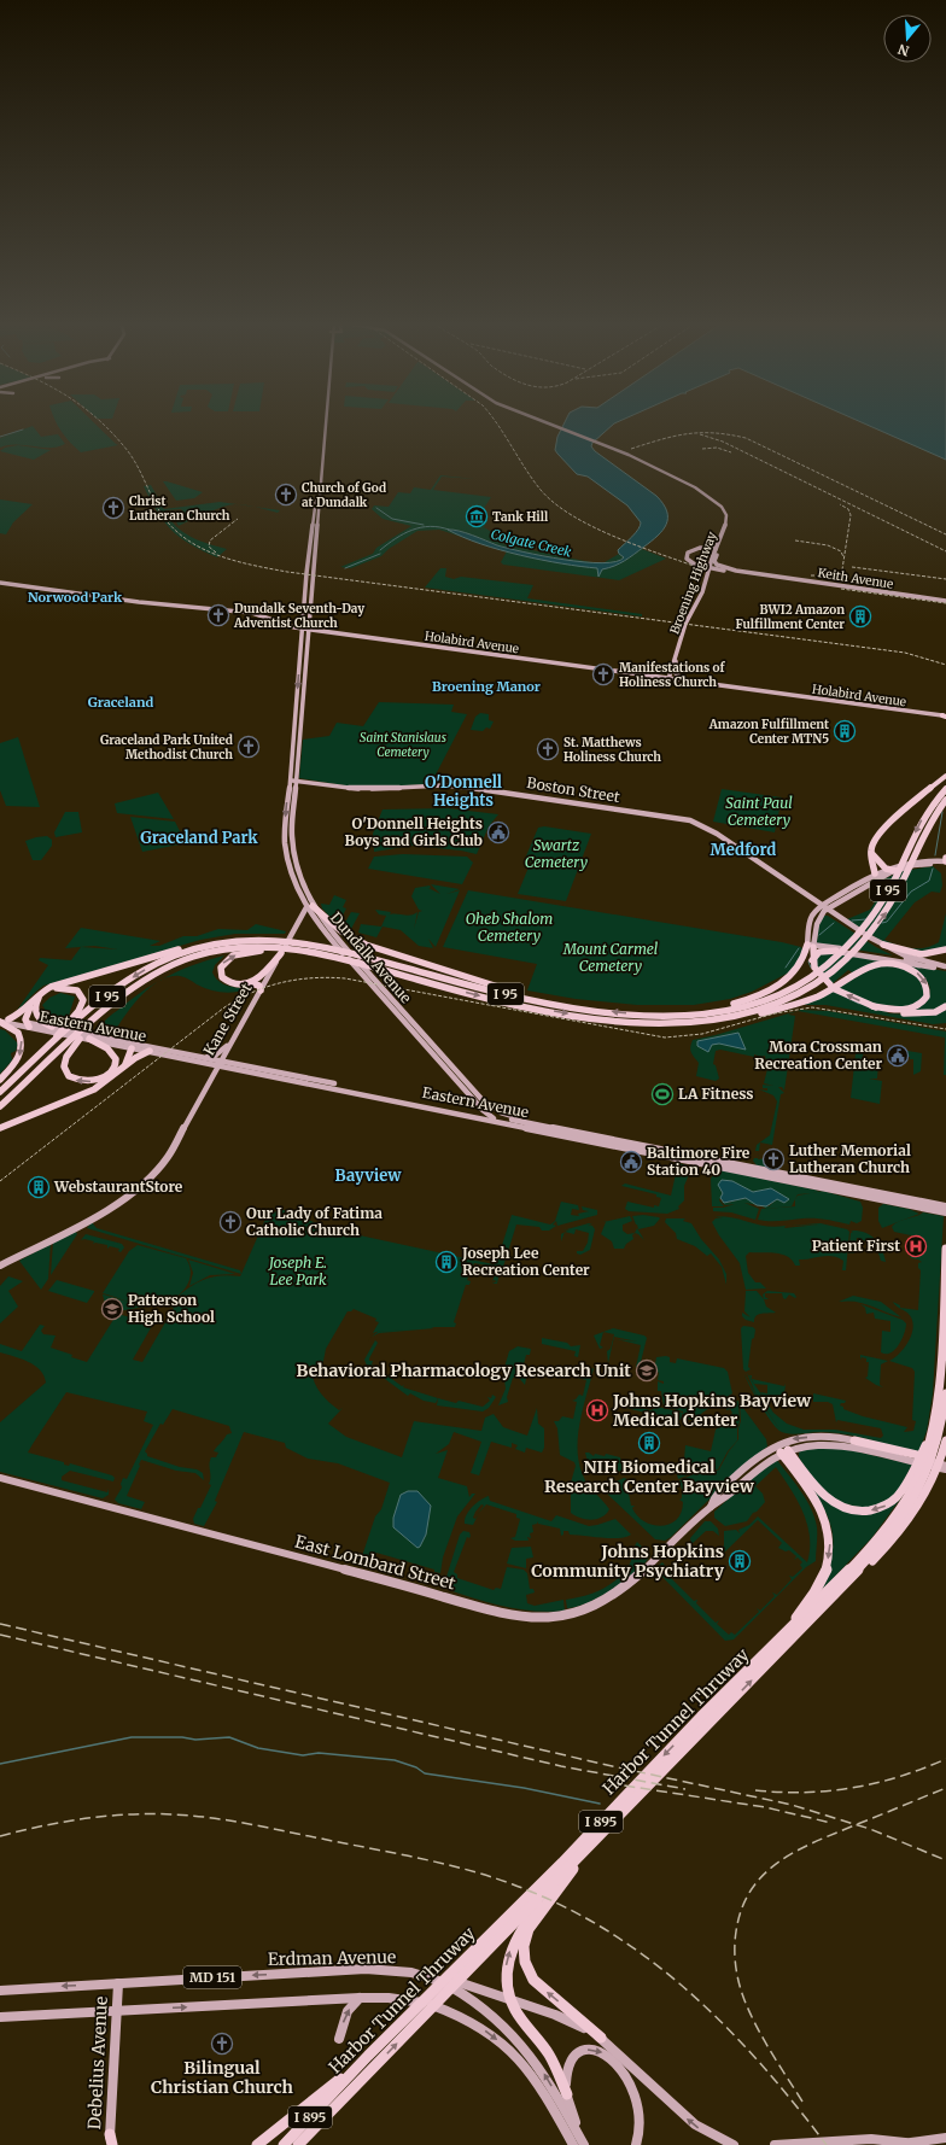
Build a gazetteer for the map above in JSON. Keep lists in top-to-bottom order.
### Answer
{
  "streets": {
    "highway": ["I 95", "Harbor Tunnel Thruway", "I 895"],
    "main road": [
      "Keith Avenue",
      "Broening Highway",
      "Holabird Avenue",
      "Boston Street",
      "Dundalk Avenue",
      "Kane Street",
      "Eastern Avenue",
      "East Lombard Street",
      "Erdman Avenue",
      "MD 151",
      "Debelius Avenue"
    ]
  },
  "crossings": [
    ["Keith Avenue", "Broening Highway"],
    ["Broening Highway", "Holabird Avenue"],
    ["Holabird Avenue", "Dundalk Avenue"],
    ["Boston Street", "Dundalk Avenue"],
    ["Dundalk Avenue", "Kane Street"],
    ["Dundalk Avenue", "Eastern Avenue"],
    ["Kane Street", "Eastern Avenue"],
    ["Erdman Avenue", "MD 151"],
    ["Erdman Avenue", "Debelius Avenue"],
    ["MD 151", "Debelius Avenue"]
  ],
  "districts": [
    "Norwood Park",
    "Broening Manor",
    "Graceland",
    "O'Donnell Heights",
    "Graceland Park",
    "Medford",
    "Bayview"
  ],
  "water": ["Colgate Creek"],
  "parks": [
    "Saint Stanislaus Cemetery",
    "Saint Paul Cemetery",
    "Swartz Cemetery",
    "Oheb Shalom Cemetery",
    "Mount Carmel Cemetery",
    "Joseph E. Lee Park"
  ],
  "places": {
    "church": [
      "Church of God at Dundalk",
      "Christ Lutheran Church",
      "Dundalk Seventh-Day Adventist Church",
      "Manifestations of Holiness Church",
      "Graceland Park United Methodist Church",
      "St. Matthews Holiness Church",
      "Luther Memorial Lutheran Church",
      "Our Lady of Fatima Catholic Church",
      "Bilingual Christian Church"
    ],
    "museum": ["Tank Hill"],
    "building": [
      "BWI2 Amazon Fulfillment Center",
      "Amazon Fulfillment Center MTN5",
      "WebstaurantStore",
      "Joseph Lee Recreation Center",
      "NIH Biomedical Research Center Bayview",
      "Johns Hopkins Community Psychiatry"
    ],
    "public building": ["O'Donnell Heights Boys and Girls Club", "Mora Crossman Recreation Center", "Baltimore Fire Station 40"],
    "sports": ["LA Fitness"],
    "hospital": ["Patient First", "Johns Hopkins Bayview Medical Center"],
    "school or university": ["Patterson High School", "Behavioral Pharmacology Research Unit"]
  },
  "north": "bottom"
}
